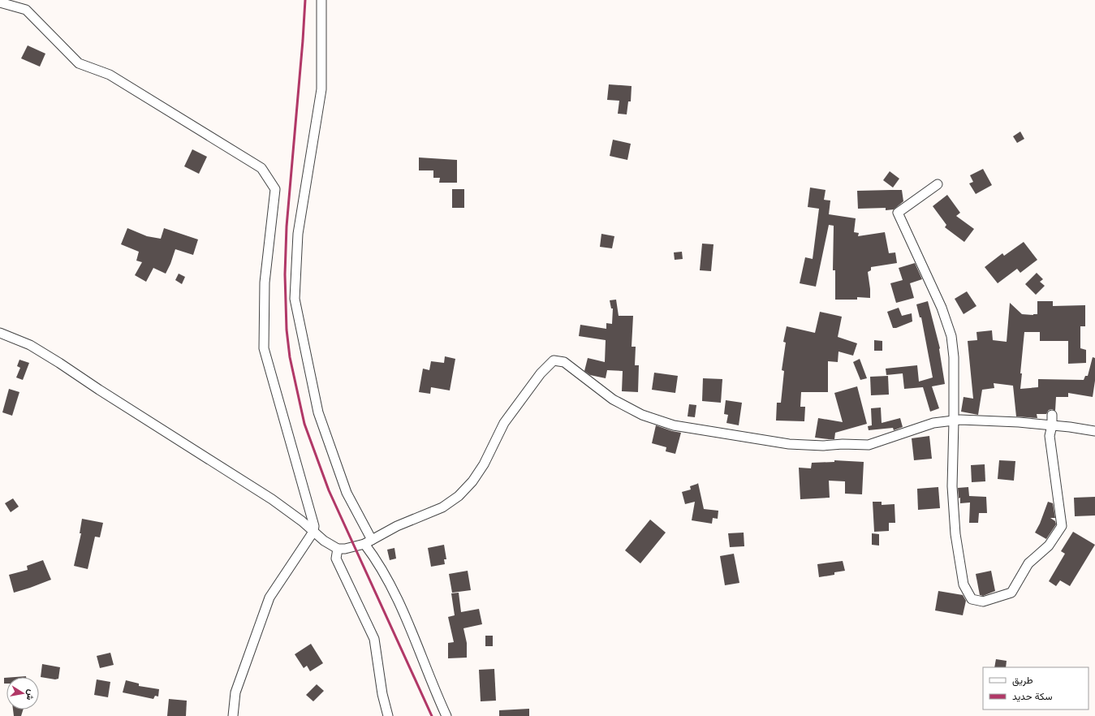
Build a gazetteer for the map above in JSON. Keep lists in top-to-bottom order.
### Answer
{
  "legend": ["طريق", "سكة حديد"],
  "north": "right"
}
